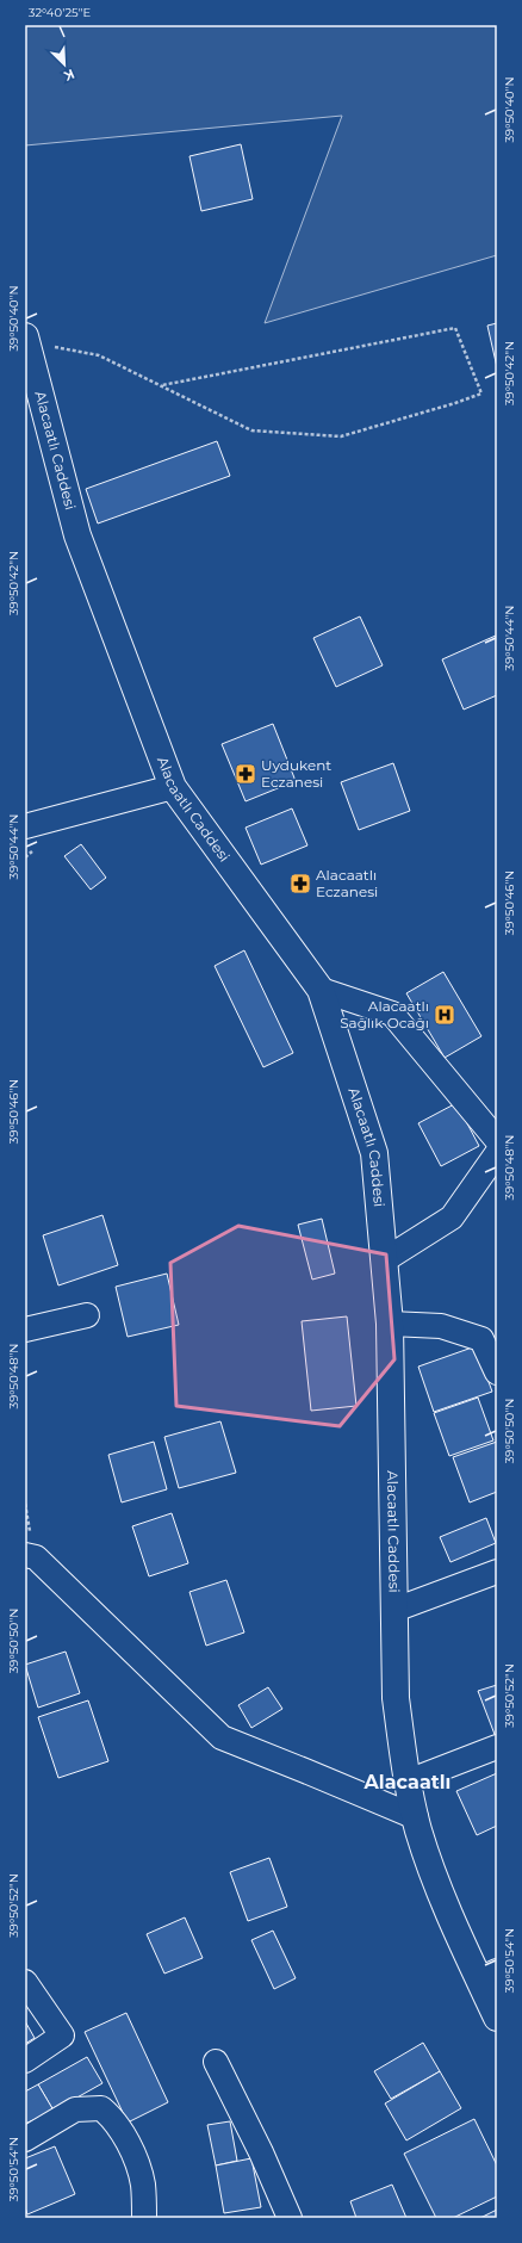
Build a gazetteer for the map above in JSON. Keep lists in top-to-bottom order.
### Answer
{
  "streets": {
    "street": ["Alacaatlı Caddesi"]
  },
  "districts": ["Alacaatlı"],
  "places": {
    "pharmacy": ["Uydukent Eczanesi", "Alacaatlı Eczanesi"],
    "hospital": ["Alacaatlı Sağlık Ocağı"]
  },
  "north": "bottom right",
  "coordinates": [
    "32°40'25\"E",
    "39°50'40\"N",
    "39°50'42\"N",
    "39°50'44\"N",
    "39°50'46\"N",
    "39°50'48\"N",
    "39°50'50\"N",
    "39°50'52\"N",
    "39°50'54\"N"
  ]
}
